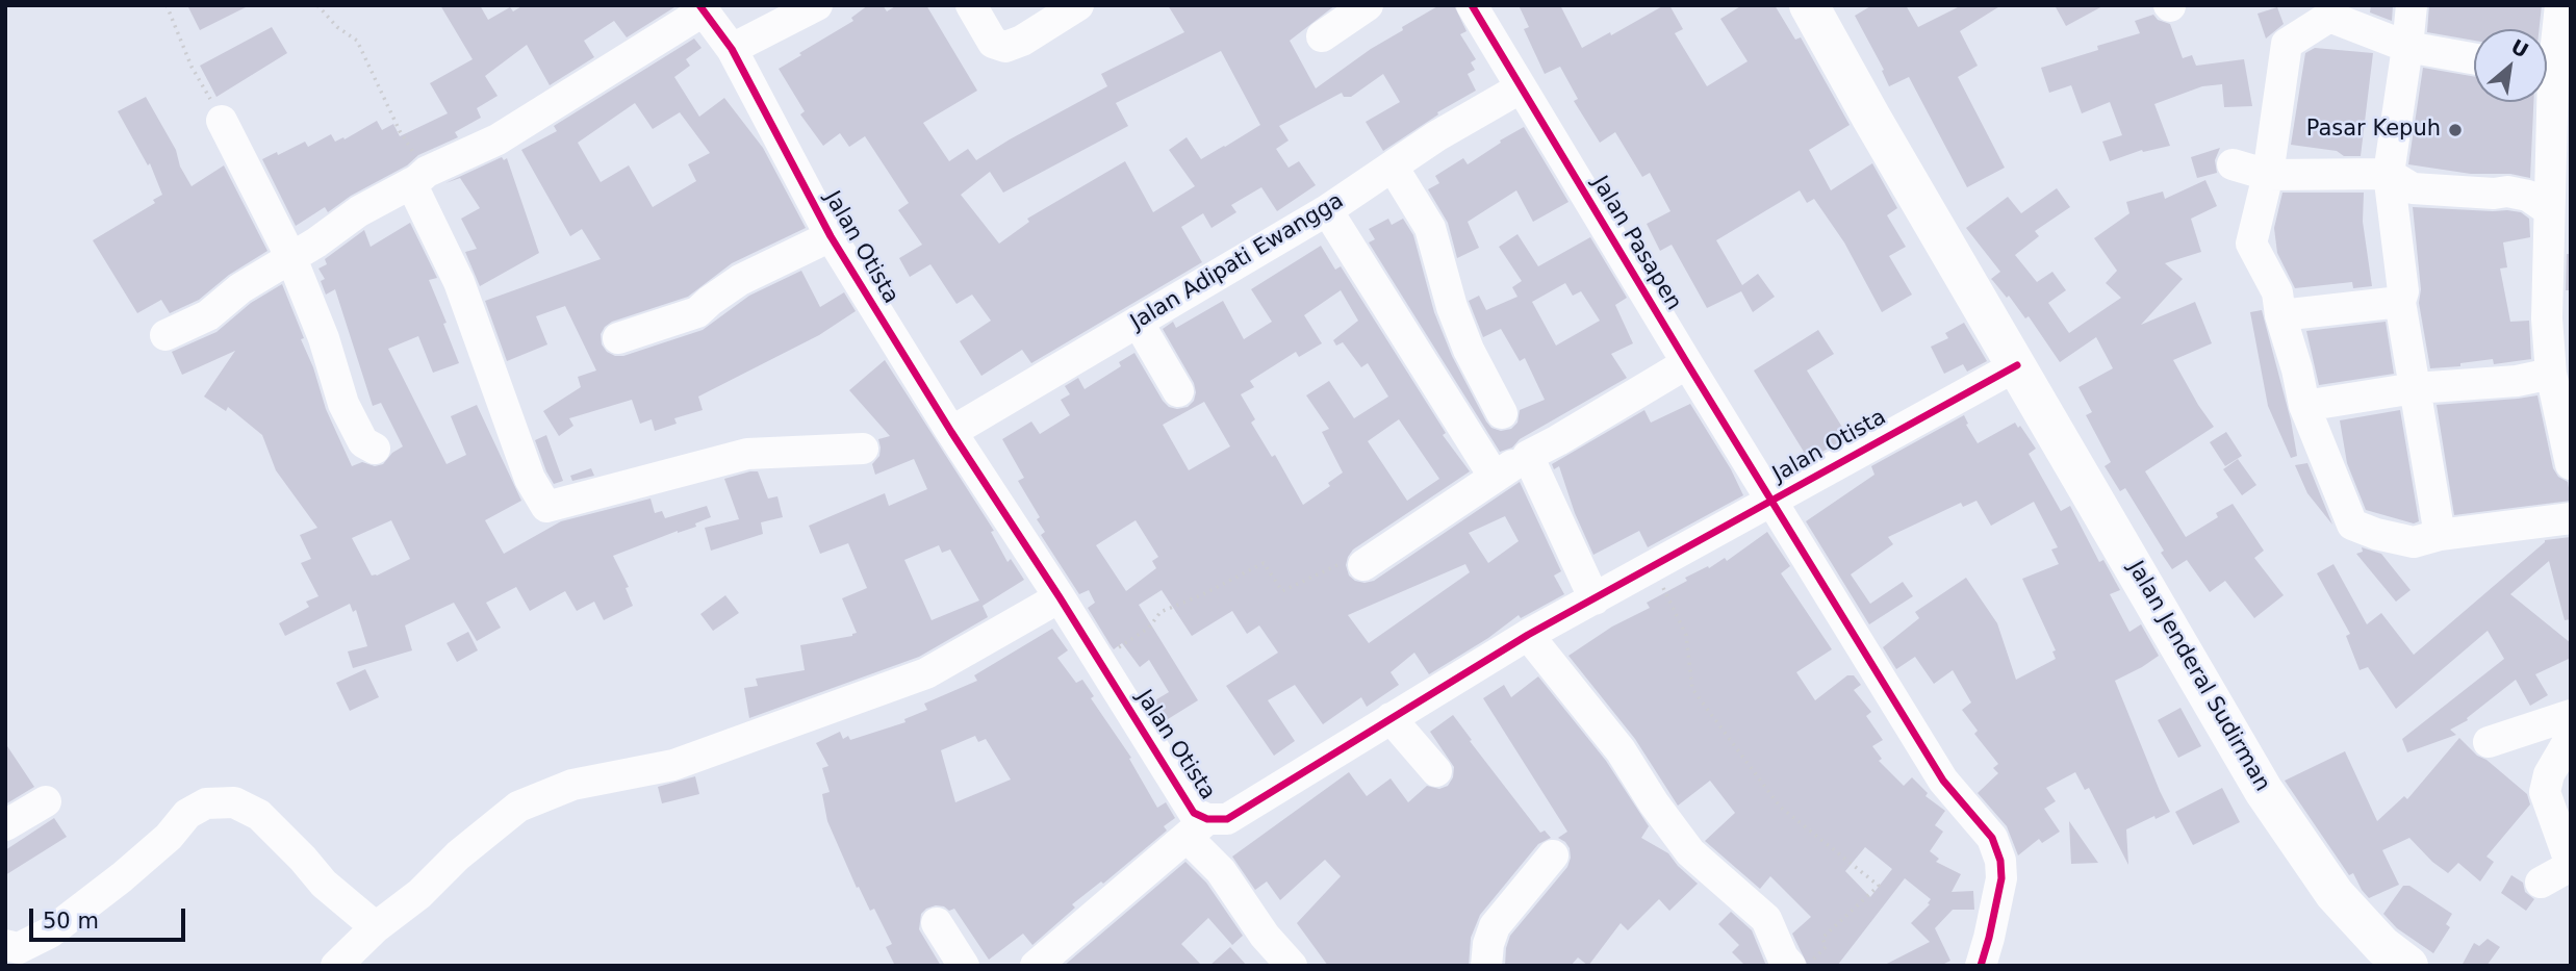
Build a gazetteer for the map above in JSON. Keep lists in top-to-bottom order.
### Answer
{
  "streets": {
    "main road": ["Jalan Jenderal Sudirman"],
    "street": ["Jalan Pasapen", "Jalan Otista", "Jalan Adipati Ewangga"]
  },
  "crossings": [
    ["Jalan Pasapen", "Jalan Otista"],
    ["Jalan Pasapen", "Jalan Adipati Ewangga"],
    ["Jalan Otista", "Jalan Adipati Ewangga"],
    ["Jalan Otista", "Jalan Jenderal Sudirman"]
  ],
  "places": ["Pasar Kepuh"],
  "scale_bar": "50 m",
  "north": "top right"
}
